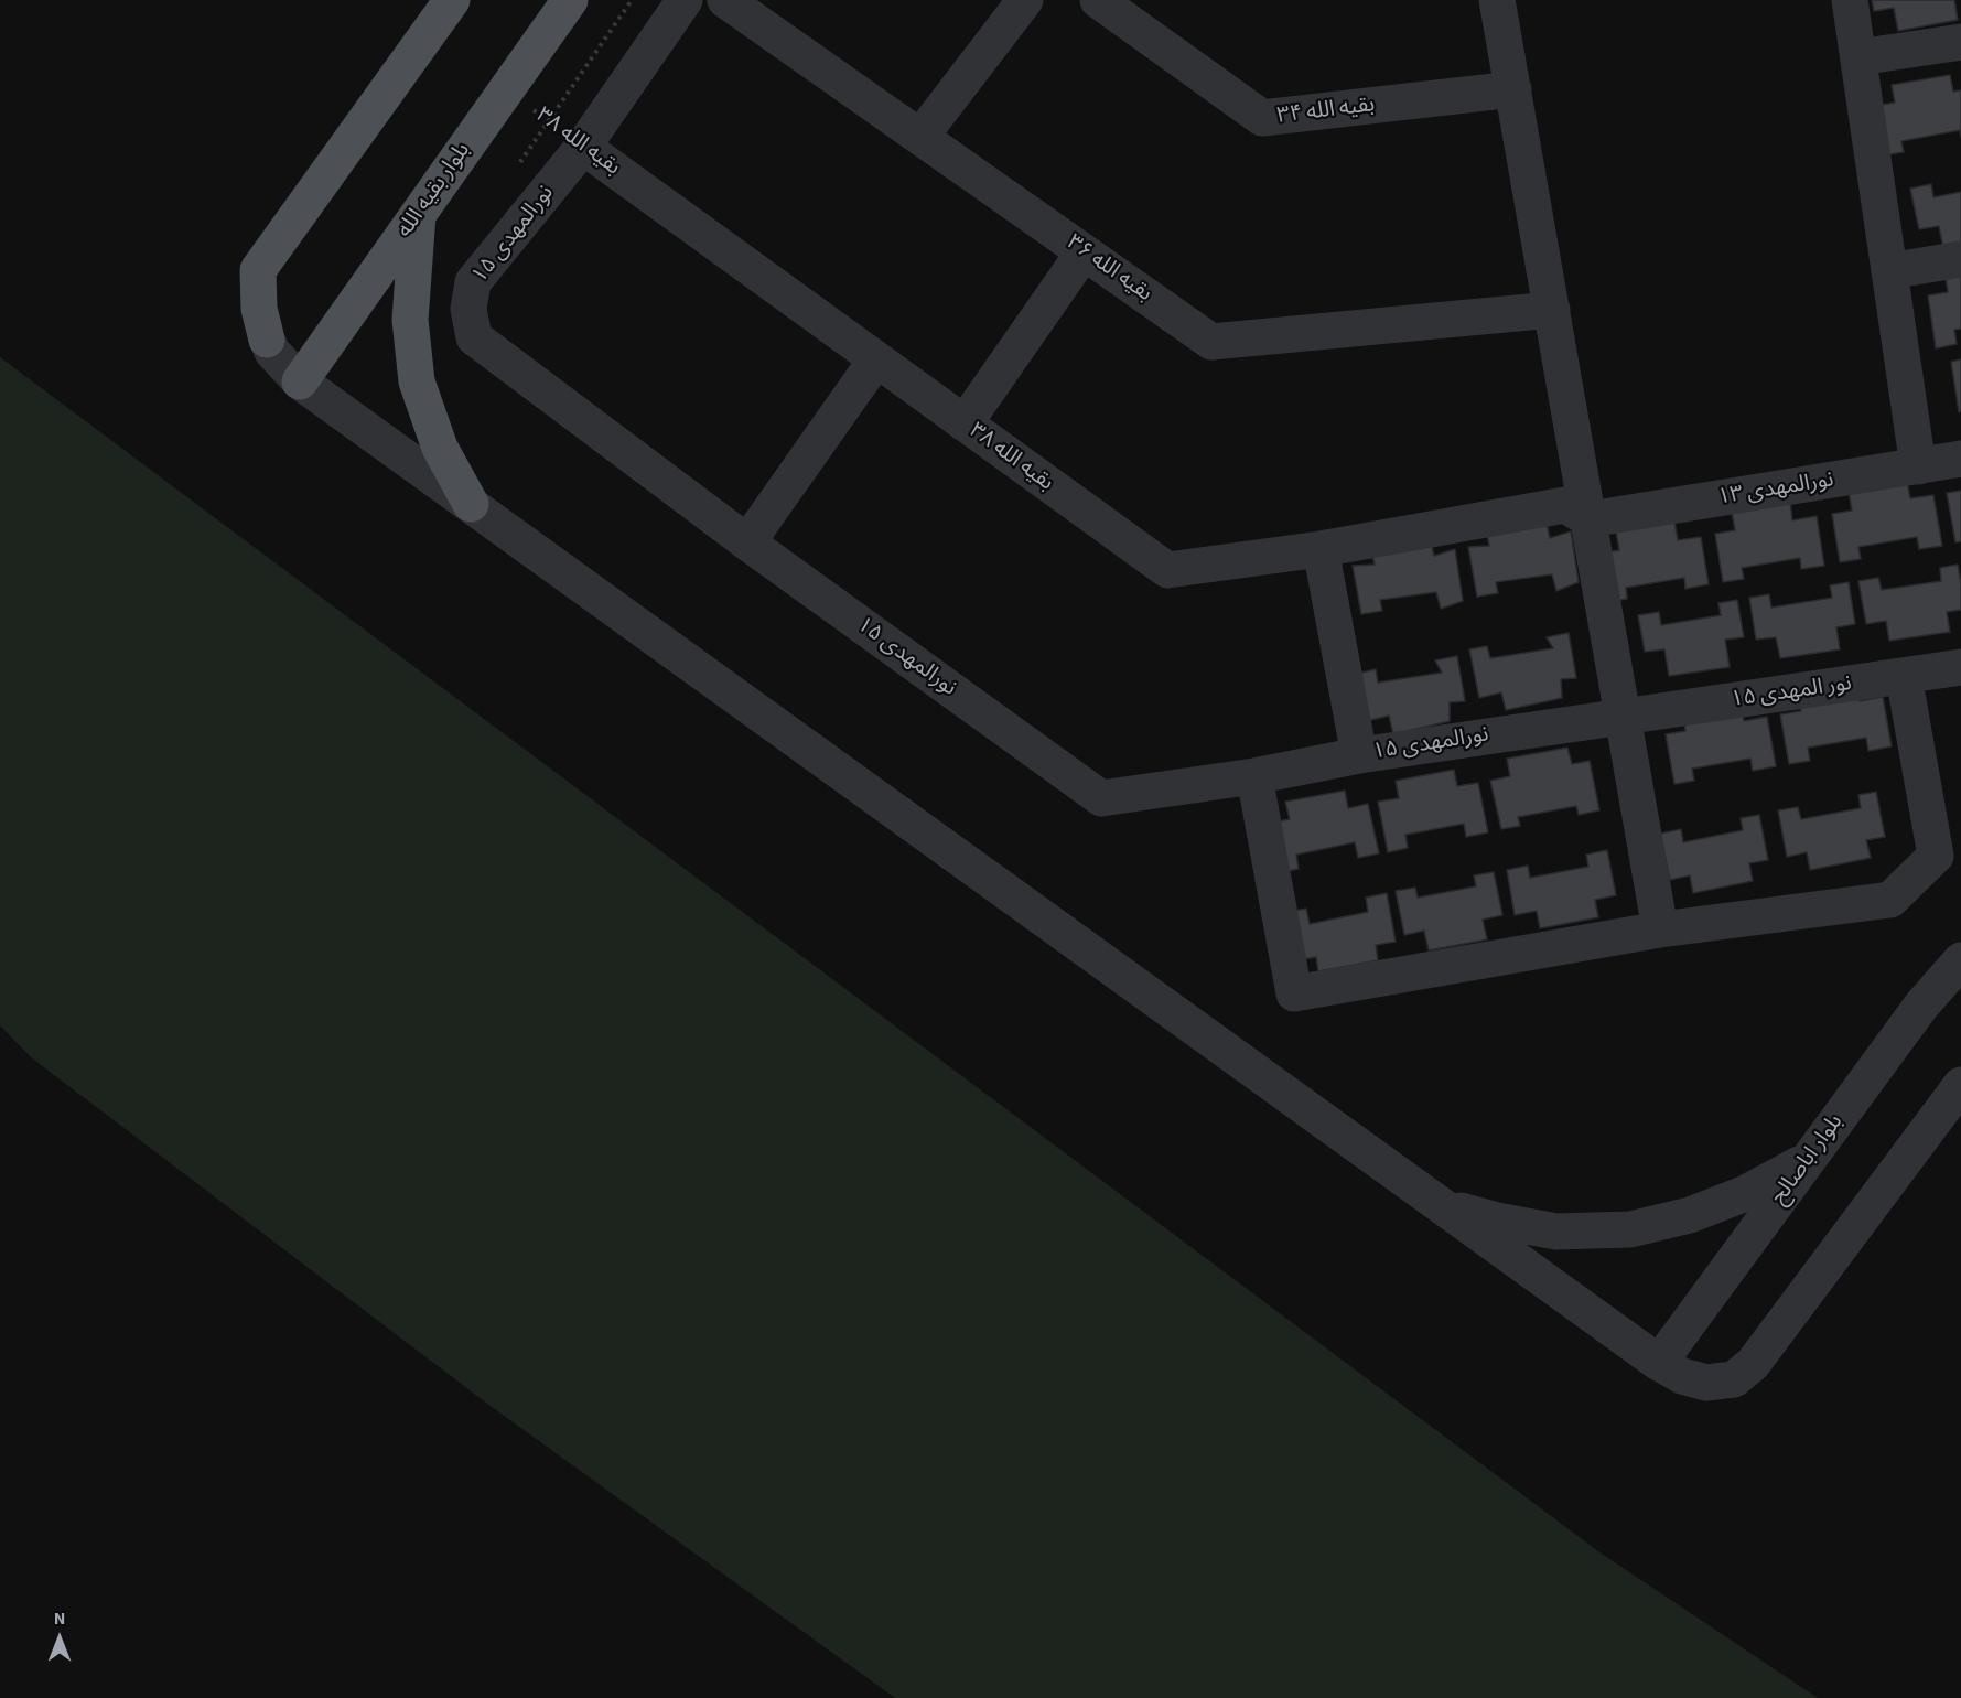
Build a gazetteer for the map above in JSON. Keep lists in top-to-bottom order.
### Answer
{
  "streets": {
    "main road": ["بلوار بقیه الله"],
    "street": [
      "بقیه الله ۳۴",
      "بقیه الله ۳۸",
      "نورالمهدی ۱۵",
      "بقیه الله ۳۶",
      "نورالمهدی ۱۳",
      "نور المهدی ۱۵",
      "بلوار اباصالح"
    ]
  },
  "crossings": [
    ["بقیه الله ۳۸", "بلوار بقیه الله"],
    ["بقیه الله ۳۸", "نورالمهدی ۱۵"],
    ["بقیه الله ۳۸", "نورالمهدی ۱۳"],
    ["نورالمهدی ۱۵", "نور المهدی ۱۵"]
  ],
  "north": "top"
}
